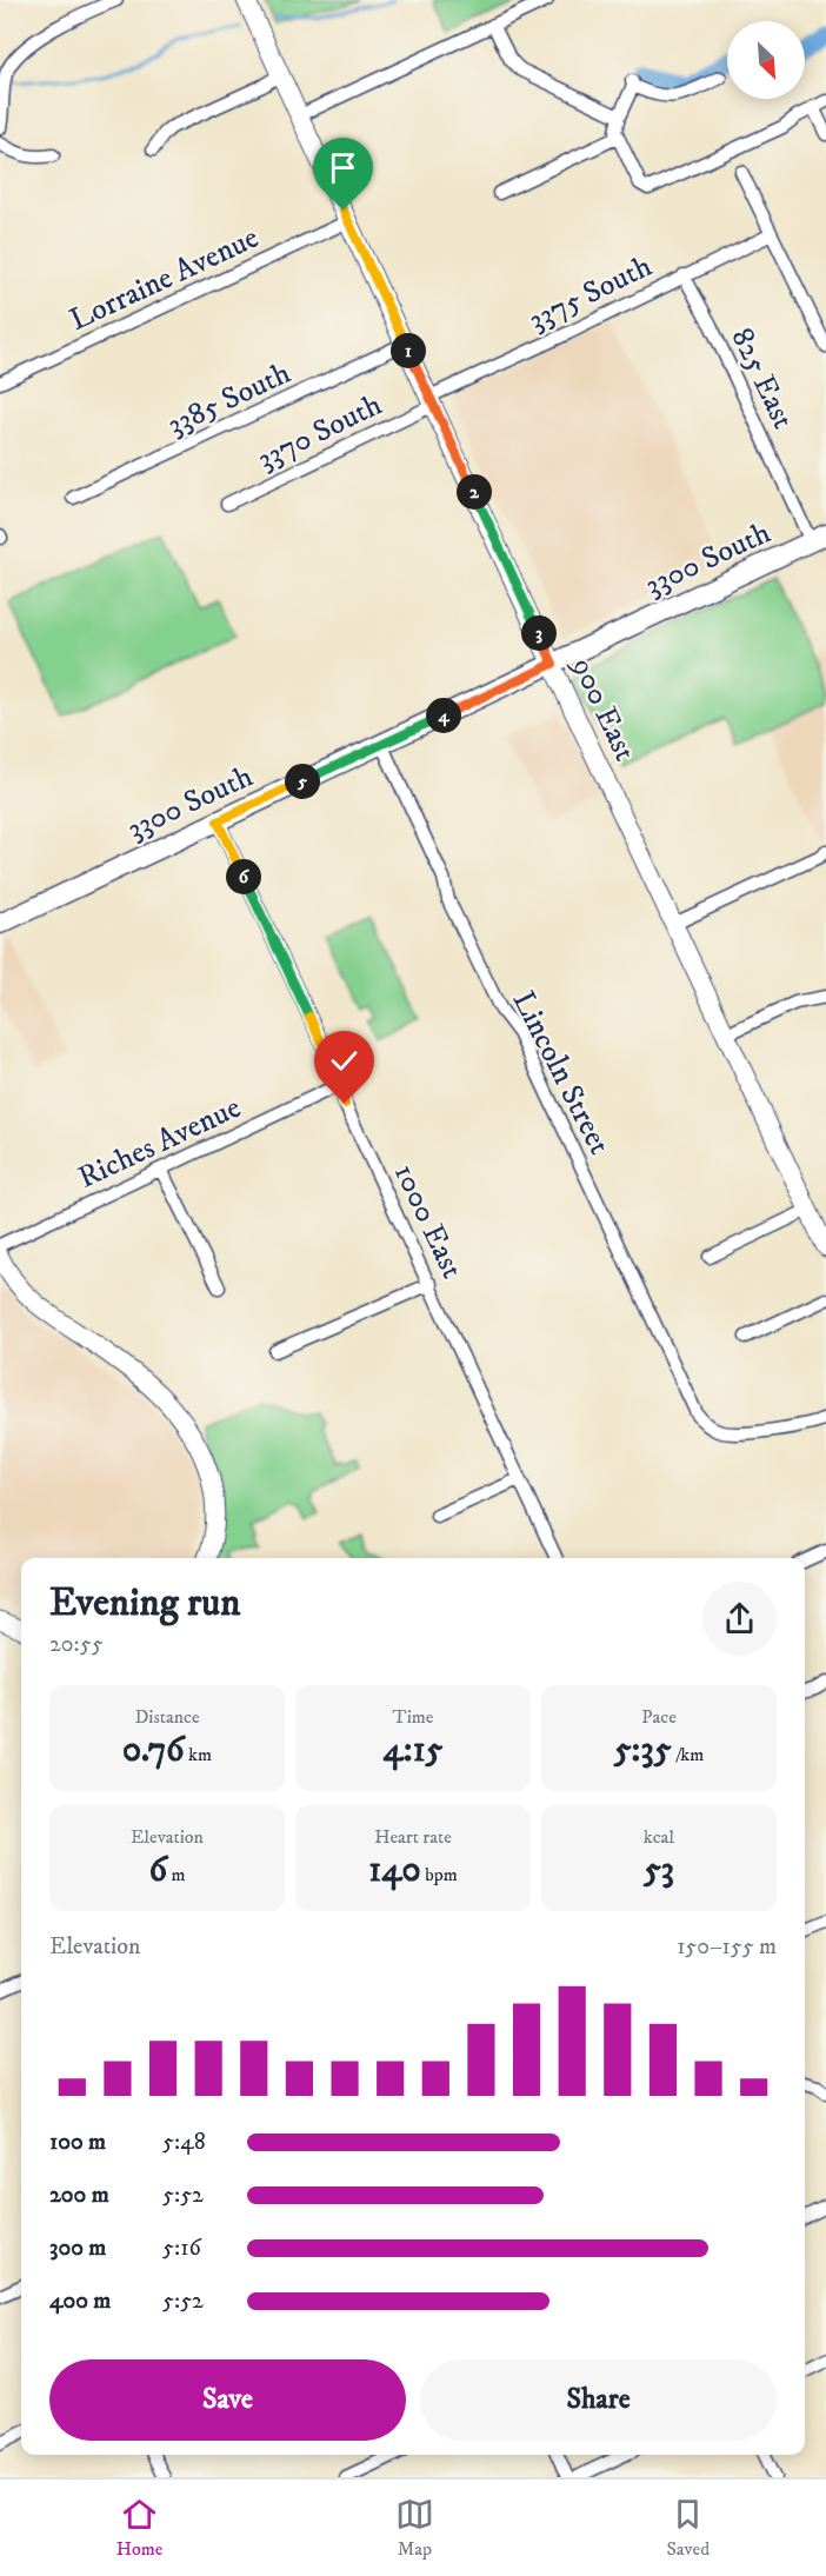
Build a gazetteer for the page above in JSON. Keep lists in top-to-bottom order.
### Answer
{
  "streets": {
    "main road": ["3300 South"],
    "street": [
      "Lorraine Avenue",
      "3375 South",
      "825 East",
      "3385 South",
      "3370 South",
      "900 East",
      "Lincoln Street",
      "Riches Avenue",
      "1000 East"
    ]
  },
  "crossings": [
    ["Lorraine Avenue", "900 East"],
    ["3375 South", "825 East"],
    ["3375 South", "3370 South"],
    ["3375 South", "900 East"],
    ["825 East", "3300 South"],
    ["3385 South", "900 East"],
    ["3370 South", "900 East"],
    ["3300 South", "900 East"],
    ["3300 South", "Lincoln Street"],
    ["3300 South", "1000 East"],
    ["Riches Avenue", "1000 East"]
  ],
  "north": "bottom right",
  "page": {
    "pins": [
      "1",
      "2",
      "3",
      "4",
      "5",
      "6"
    ],
    "heading": ["Evening run", "20:55"],
    "stats": [
      ["Distance", "0.76 km"],
      ["Time", "4:15"],
      ["Pace", "5:35 /km"],
      ["Elevation", "6 m"],
      ["Heart rate", "140 bpm"],
      ["kcal", "53"]
    ],
    "chart": ["Elevation", "150–155 m"],
    "list": [
      {
        "name": "100 m",
        "note": "5:48"
      },
      {
        "name": "200 m",
        "note": "5:52"
      },
      {
        "name": "300 m",
        "note": "5:16"
      },
      {
        "name": "400 m",
        "note": "5:52"
      }
    ],
    "buttons": ["Save", "Share"],
    "tabs": ["Home", "Map", "Saved"]
  }
}
